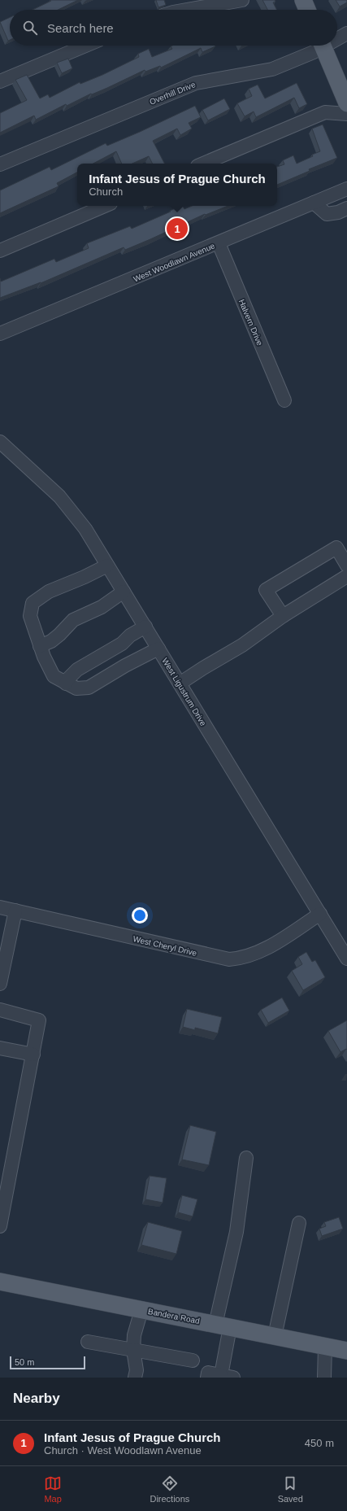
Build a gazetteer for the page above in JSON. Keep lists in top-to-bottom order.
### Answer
{
  "streets": {
    "main road": ["Bandera Road"],
    "street": [
      "Overhill Drive",
      "West Woodlawn Avenue",
      "Halvern Drive",
      "West Ligustrum Drive",
      "West Cheryl Drive"
    ]
  },
  "crossings": [
    ["West Woodlawn Avenue", "Halvern Drive"],
    ["West Ligustrum Drive", "West Cheryl Drive"]
  ],
  "scale_bar": "50 m",
  "page": {
    "search": "Search here",
    "popup": ["Infant Jesus of Prague Church", "Church"],
    "pins": "1",
    "scale": "50 m",
    "heading": "Nearby",
    "list": [
      {
        "mark": "1",
        "name": "Infant Jesus of Prague Church",
        "note": "Church · West Woodlawn Avenue",
        "value": "450 m"
      }
    ],
    "nav": ["Map", "Directions", "Saved"]
  }
}
